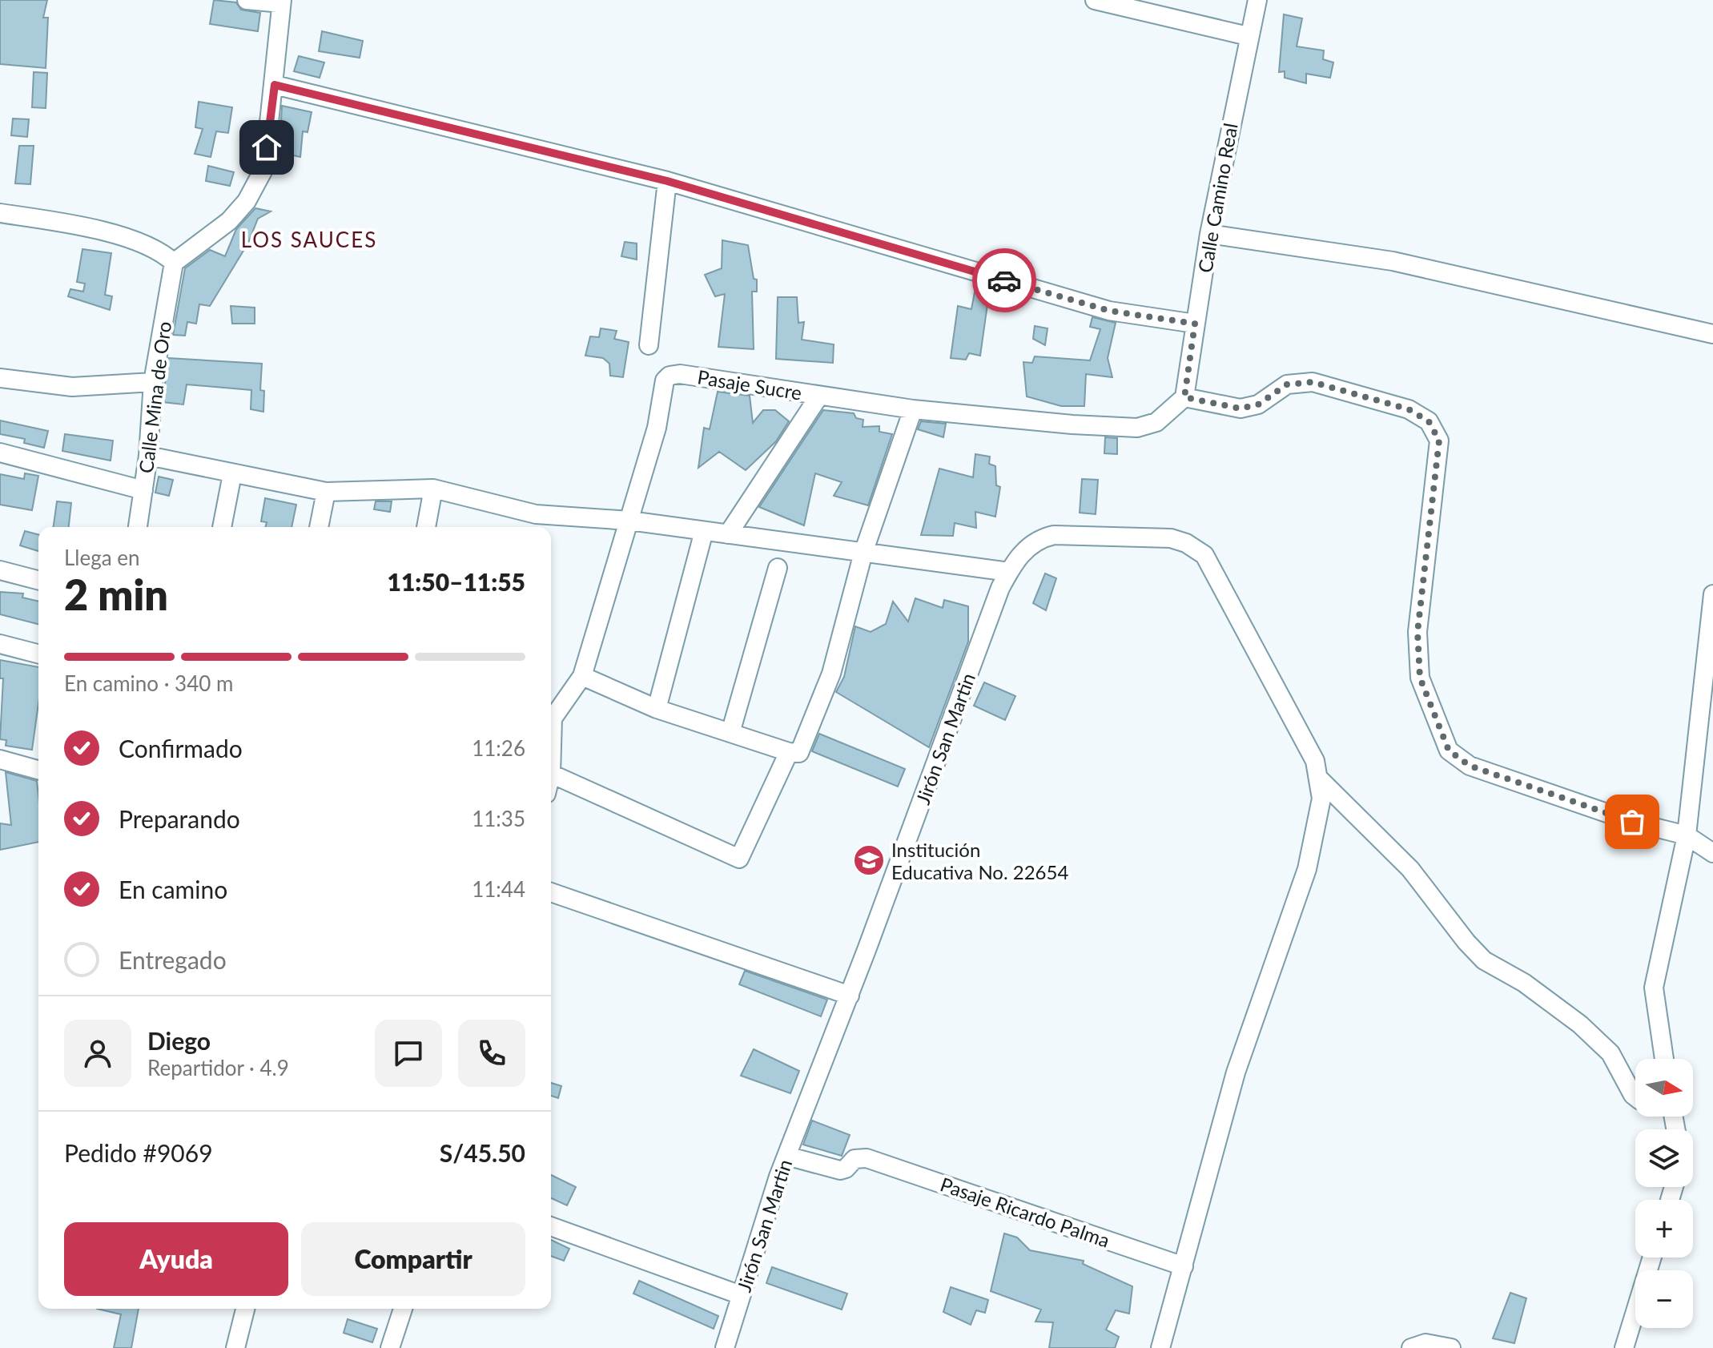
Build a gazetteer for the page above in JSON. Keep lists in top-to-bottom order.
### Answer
{
  "streets": {
    "street": [
      "Calle Camino Real",
      "Pasaje Sucre",
      "Calle Mina de Oro",
      "Jirón San Martin",
      "Pasaje Ricardo Palma"
    ]
  },
  "crossings": [
    ["Calle Camino Real", "Pasaje Sucre"],
    ["Jirón San Martin", "Pasaje Ricardo Palma"]
  ],
  "districts": ["LOS SAUCES"],
  "places": {
    "school or university": ["Institución Educativa No. 22654"]
  },
  "north": "right",
  "page": {
    "heading": ["2 min", "Llega en", "11:50–11:55"],
    "panel": [
      "Diego",
      "Repartidor · 4.9",
      "Pedido #9069",
      "S/45.50"
    ],
    "bar": "En camino · 340 m",
    "list": [
      ["Confirmado", "11:26"],
      ["Preparando", "11:35"],
      ["En camino", "11:44"],
      "Entregado"
    ],
    "map_buttons": ["+", "−"],
    "buttons": ["Ayuda", "Compartir"]
  }
}
